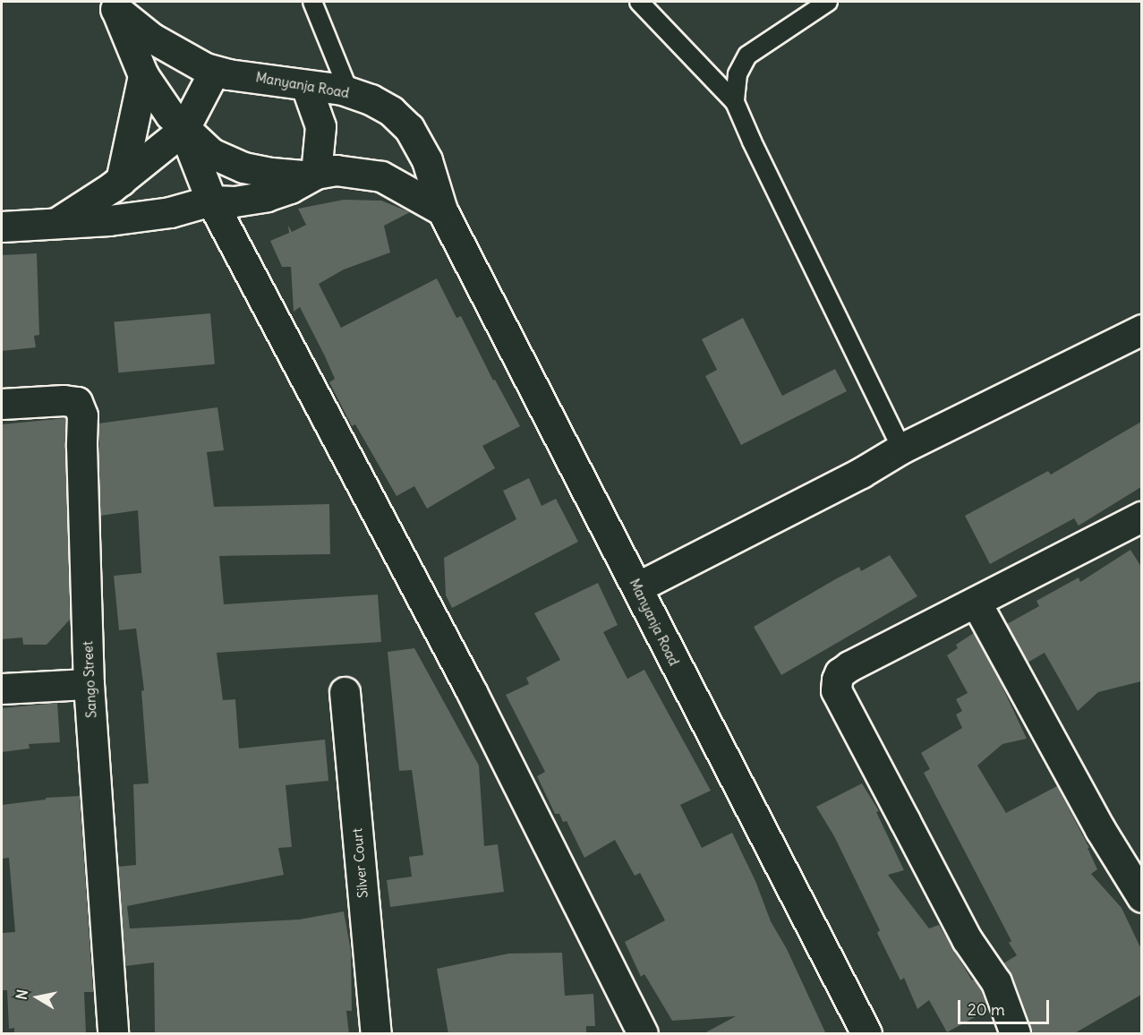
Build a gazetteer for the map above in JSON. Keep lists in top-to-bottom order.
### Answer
{
  "streets": {
    "street": ["Manyanja Road", "Sango Street", "Silver Court"]
  },
  "scale_bar": "20 m",
  "north": "left"
}
